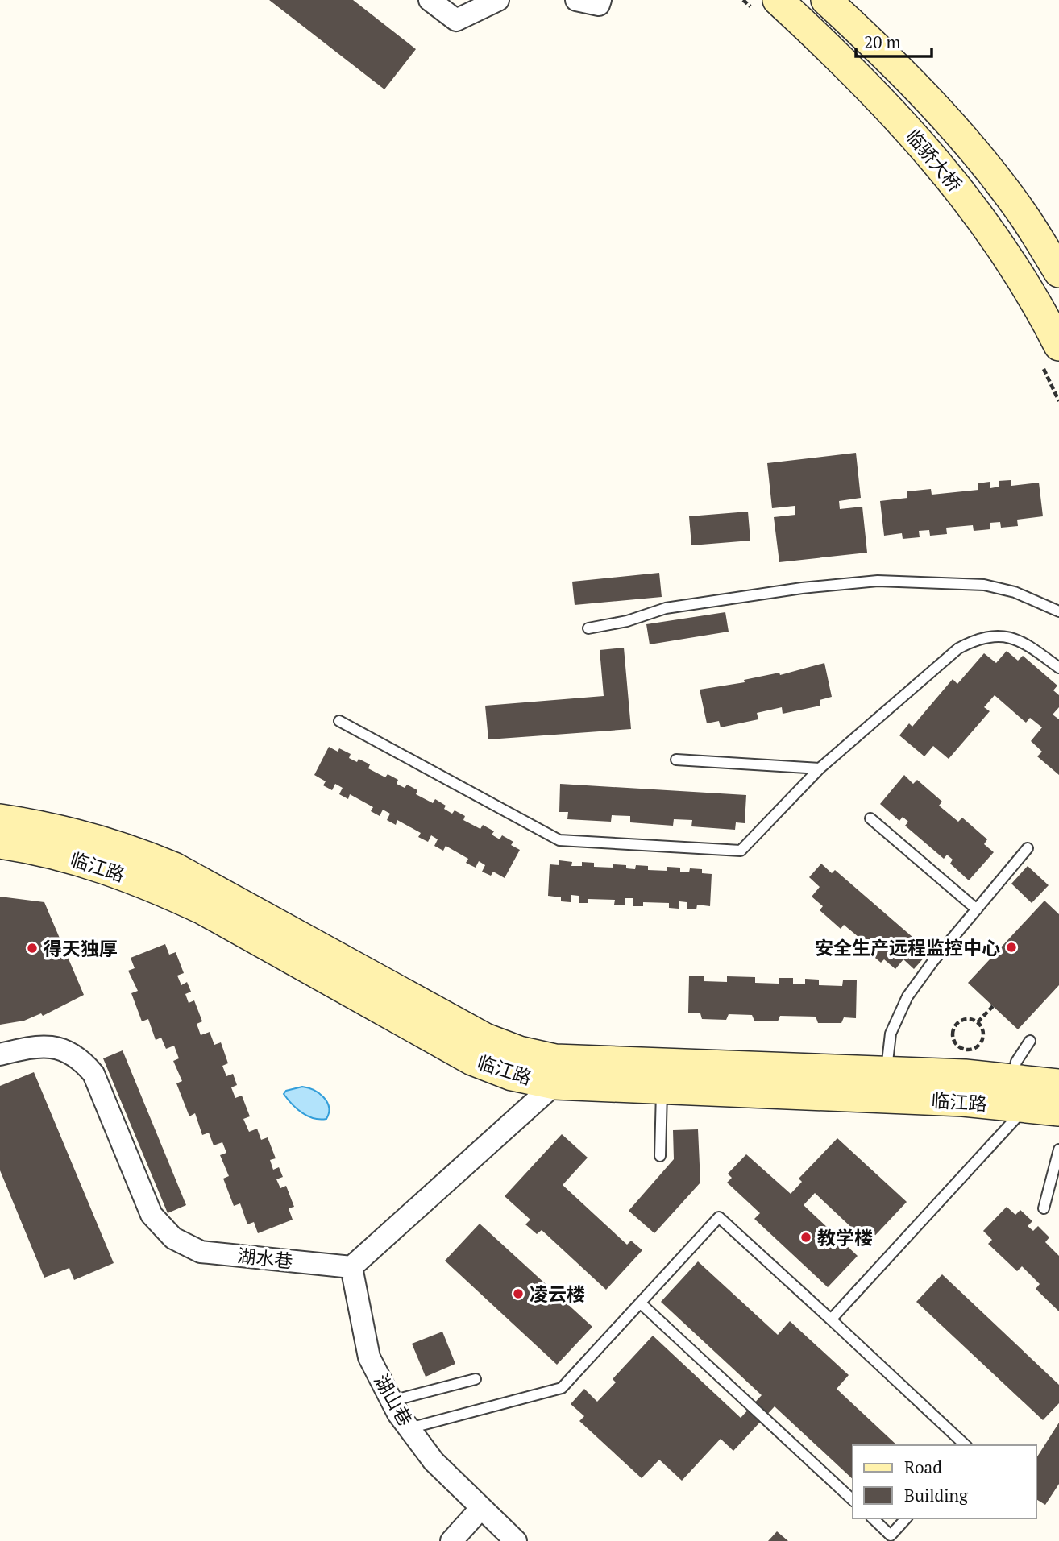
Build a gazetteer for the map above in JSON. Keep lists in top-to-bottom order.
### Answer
{
  "streets": {
    "main road": ["临骄大桥", "临江路"],
    "street": ["湖水巷", "湖山巷"]
  },
  "crossings": [
    ["湖水巷", "湖山巷"]
  ],
  "places": [
    "安全生产远程监控中心",
    "得天独厚",
    "教学楼",
    "凌云楼"
  ],
  "legend": ["Road", "Building"],
  "scale_bar": "20 m"
}
